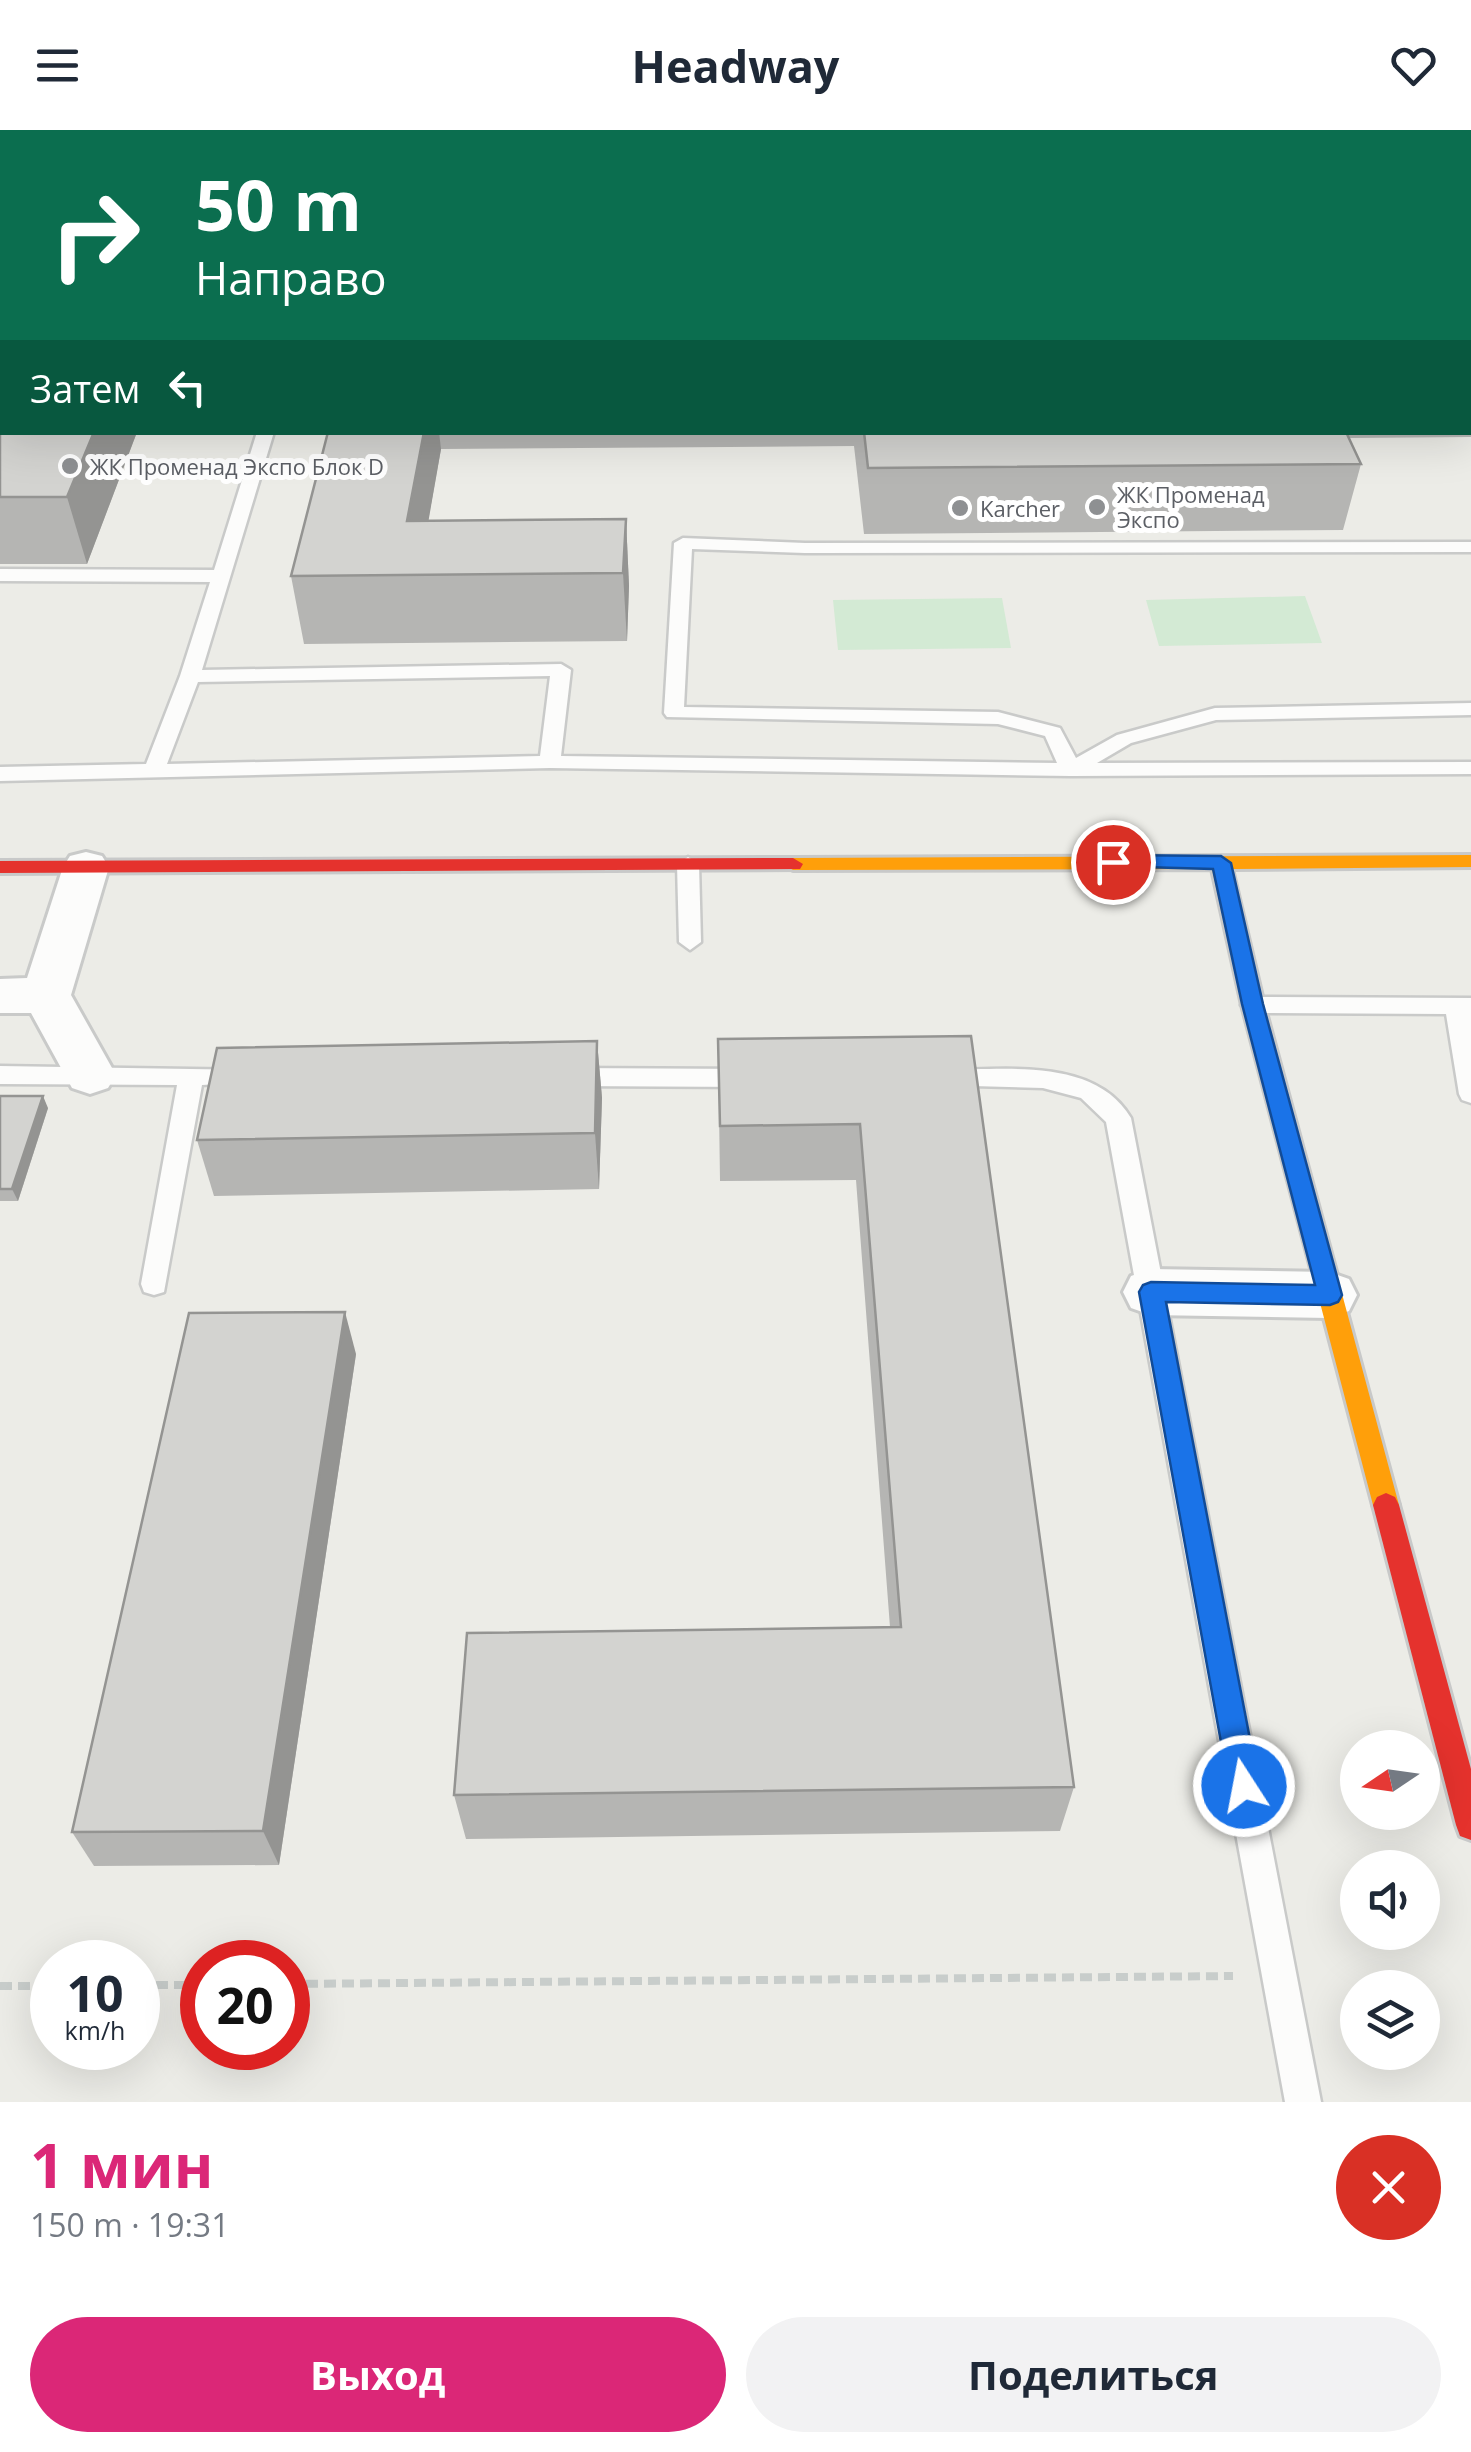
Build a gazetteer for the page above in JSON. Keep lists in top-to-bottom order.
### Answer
{
  "places": ["ЖК Променад Экспо Блок D", "ЖК Променад Экспо", "Karcher"],
  "north": "left",
  "page": {
    "header": "Headway",
    "turn": ["50 m", "Направо"],
    "then": "Затем",
    "speed": "10 km/h",
    "limit": "20",
    "heading": ["1 мин", "150 m · 19:31"],
    "buttons": ["Выход", "Поделиться"]
  }
}
